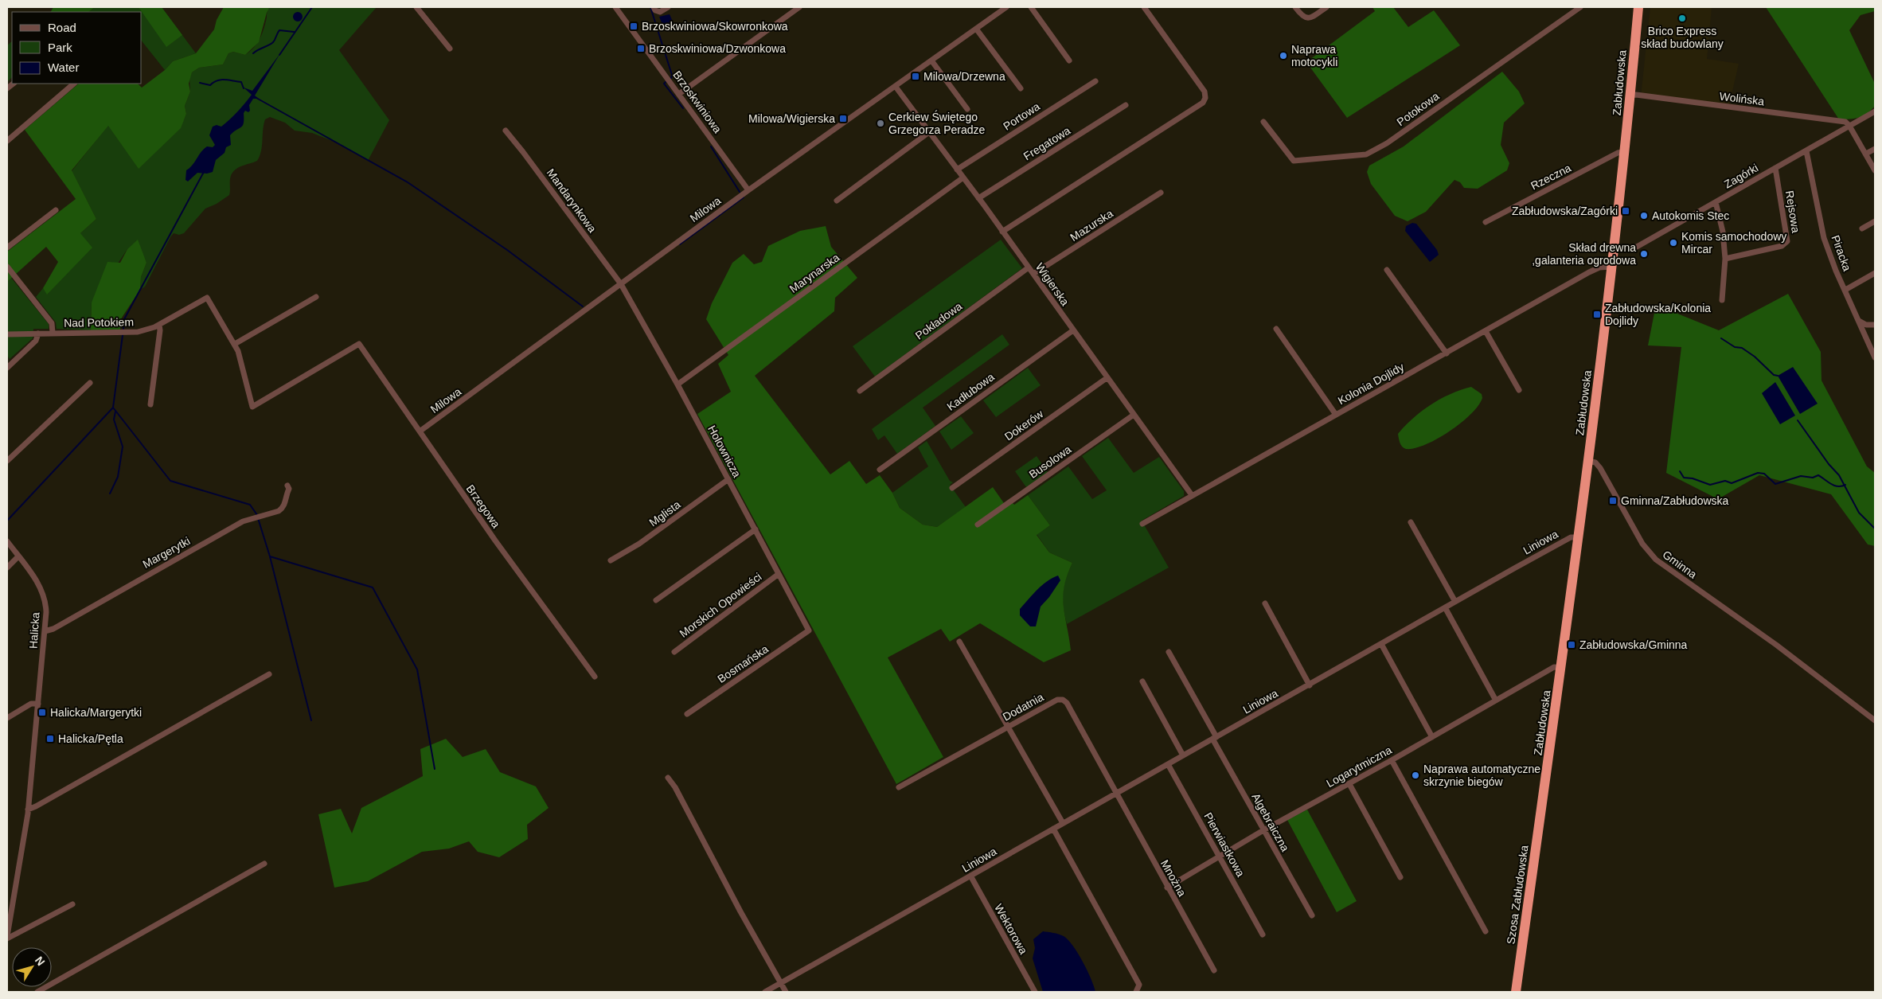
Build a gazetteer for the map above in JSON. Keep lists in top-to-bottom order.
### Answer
{
  "streets": {
    "highway": ["Zabłudowska", "Szosa Zabłudowska"],
    "street": [
      "Wolińska",
      "Brzoskwiniowa",
      "Potokowa",
      "Portowa",
      "Fregatowa",
      "Zagórki",
      "Rzeczna",
      "Mandarynkowa",
      "Milowa",
      "Rejsowa",
      "Mazurska",
      "Piracka",
      "Marynarska",
      "Wigierska",
      "Pokładowa",
      "Nad Potokiem",
      "Kolonia Dojlidy",
      "Kadłubowa",
      "Dokerów",
      "Holownicza",
      "Busolowa",
      "Brzegowa",
      "Mglista",
      "Liniowa",
      "Margerytki",
      "Gminna",
      "Morskich Opowieści",
      "Halicka",
      "Bosmańska",
      "Dodatnia",
      "Logarytmiczna",
      "Algebraiczna",
      "Pierwiastkowa",
      "Mnożna",
      "Wektorowa"
    ]
  },
  "crossings": [
    ["Zabłudowska", "Wolińska"],
    ["Zabłudowska", "Zagórki"],
    ["Zabłudowska", "Rzeczna"],
    ["Zabłudowska", "Kolonia Dojlidy"],
    ["Zabłudowska", "Liniowa"],
    ["Zabłudowska", "Gminna"],
    ["Zabłudowska", "Logarytmiczna"],
    ["Zabłudowska", "Szosa Zabłudowska"],
    ["Wolińska", "Zagórki"],
    ["Brzoskwiniowa", "Milowa"],
    ["Portowa", "Wigierska"],
    ["Fregatowa", "Wigierska"],
    ["Zagórki", "Rejsowa"],
    ["Zagórki", "Piracka"],
    ["Mandarynkowa", "Milowa"],
    ["Mandarynkowa", "Holownicza"],
    ["Milowa", "Wigierska"],
    ["Milowa", "Holownicza"],
    ["Milowa", "Brzegowa"],
    ["Mazurska", "Wigierska"],
    ["Marynarska", "Wigierska"],
    ["Marynarska", "Holownicza"],
    ["Wigierska", "Pokładowa"],
    ["Wigierska", "Kolonia Dojlidy"],
    ["Wigierska", "Kadłubowa"],
    ["Wigierska", "Dokerów"],
    ["Wigierska", "Busolowa"],
    ["Nad Potokiem", "Brzegowa"],
    ["Holownicza", "Mglista"],
    ["Holownicza", "Morskich Opowieści"],
    ["Holownicza", "Bosmańska"],
    ["Liniowa", "Dodatnia"],
    ["Liniowa", "Algebraiczna"],
    ["Liniowa", "Pierwiastkowa"],
    ["Liniowa", "Mnożna"],
    ["Liniowa", "Wektorowa"],
    ["Margerytki", "Halicka"],
    ["Dodatnia", "Mnożna"],
    ["Logarytmiczna", "Algebraiczna"],
    ["Logarytmiczna", "Pierwiastkowa"],
    ["Logarytmiczna", "Mnożna"]
  ],
  "places": {
    "other": [
      "Brico Express skład budowlany",
      "Naprawa motocykli",
      "Cerkiew Świętego Grzegorza Peradze",
      "Autokomis Stec",
      "Komis samochodowy Mircar",
      "Skład drewna ,galanteria ogrodowa",
      "Naprawa automatyczne skrzynie biegów"
    ],
    "transit": [
      "Brzoskwiniowa/Skowronkowa",
      "Brzoskwiniowa/Dzwonkowa",
      "Milowa/Drzewna",
      "Milowa/Wigierska",
      "Zabłudowska/Zagórki",
      "Zabłudowska/Kolonia Dojlidy",
      "Gminna/Zabłudowska",
      "Zabłudowska/Gminna",
      "Halicka/Margerytki",
      "Halicka/Pętla"
    ]
  },
  "legend": ["Road", "Park", "Water"],
  "north": "top right"
}
